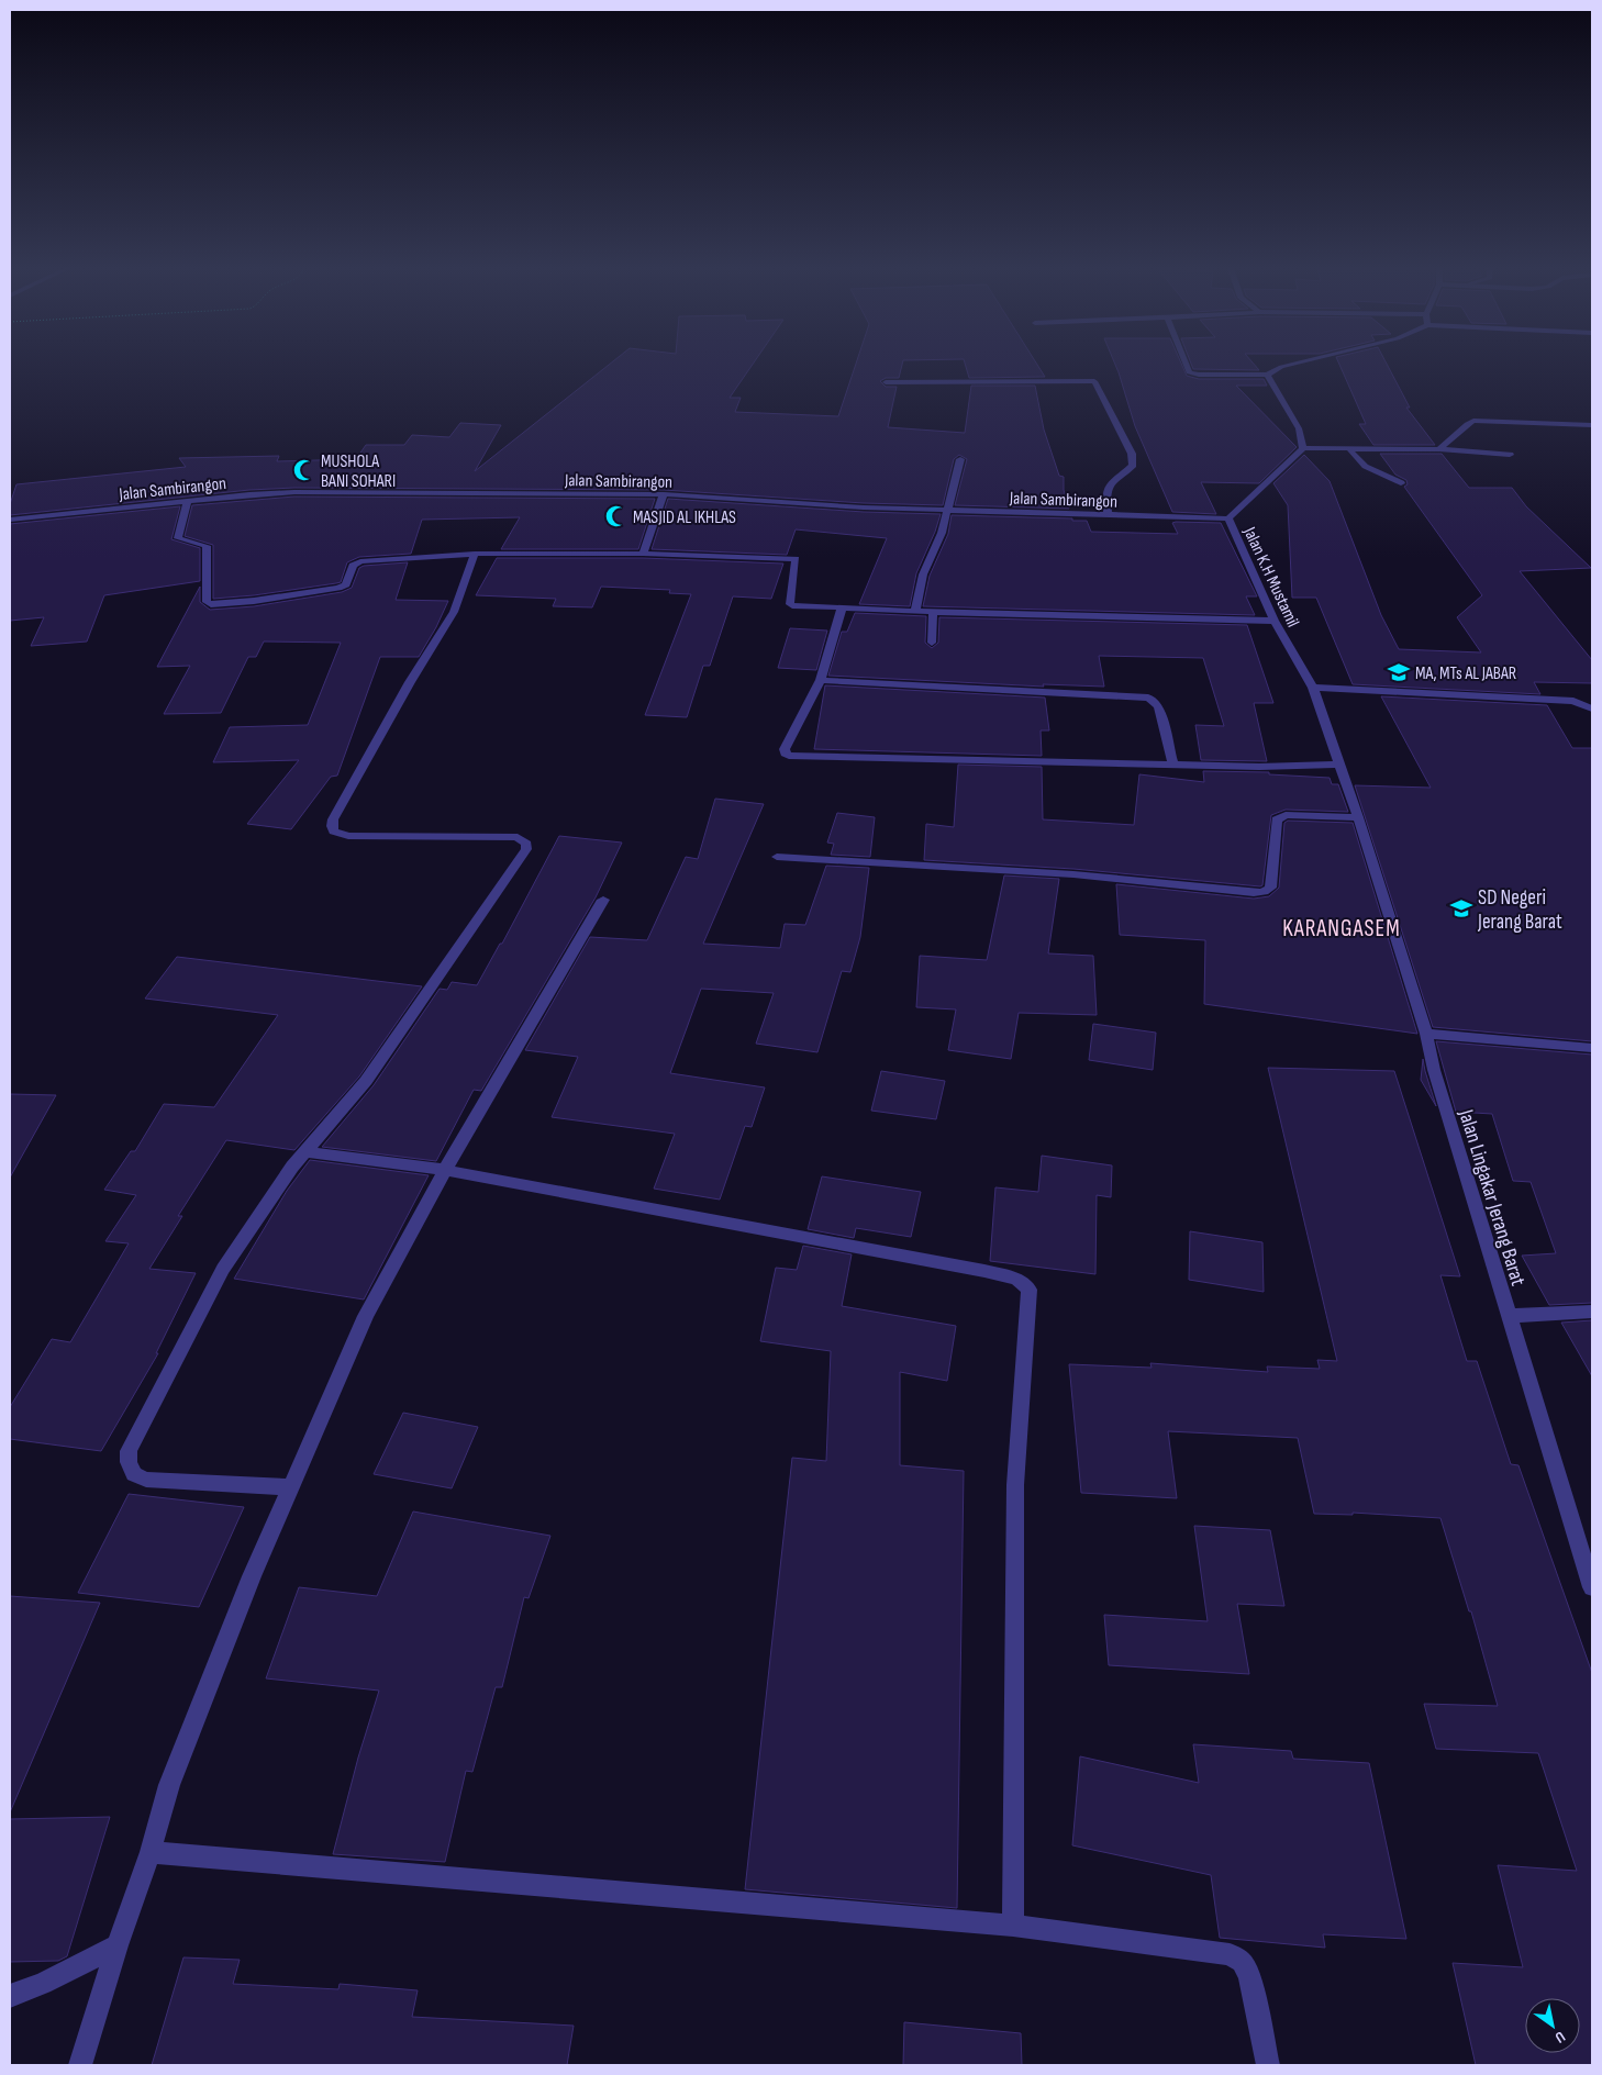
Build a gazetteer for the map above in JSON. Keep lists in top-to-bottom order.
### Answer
{
  "streets": {
    "street": ["Jalan Sambirangon", "Jalan K.H Mustamil", "Jalan Lingakar Jerang Barat"]
  },
  "crossings": [
    ["Jalan Sambirangon", "Jalan K.H Mustamil"],
    ["Jalan K.H Mustamil", "Jalan Lingakar Jerang Barat"]
  ],
  "districts": ["KARANGASEM"],
  "places": {
    "mosque": ["MUSHOLA BANI SOHARI", "MASJID AL IKHLAS"],
    "school or university": ["MA, MTs AL JABAR", "SD Negeri Jerang Barat"]
  },
  "north": "bottom right"
}
